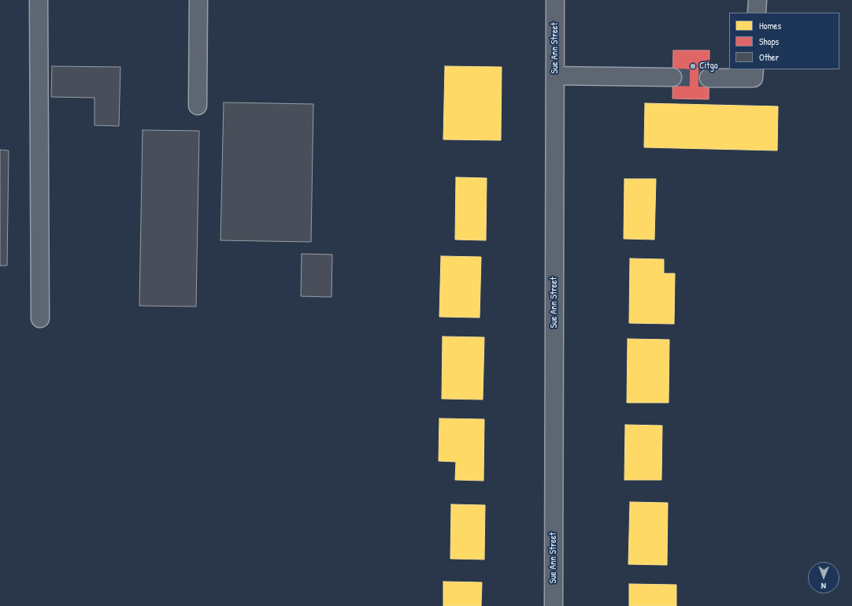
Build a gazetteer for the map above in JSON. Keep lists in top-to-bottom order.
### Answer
{
  "streets": {
    "street": ["Sue Ann Street"]
  },
  "places": ["Citgo"],
  "legend": ["Homes", "Shops", "Other"],
  "north": "bottom"
}
